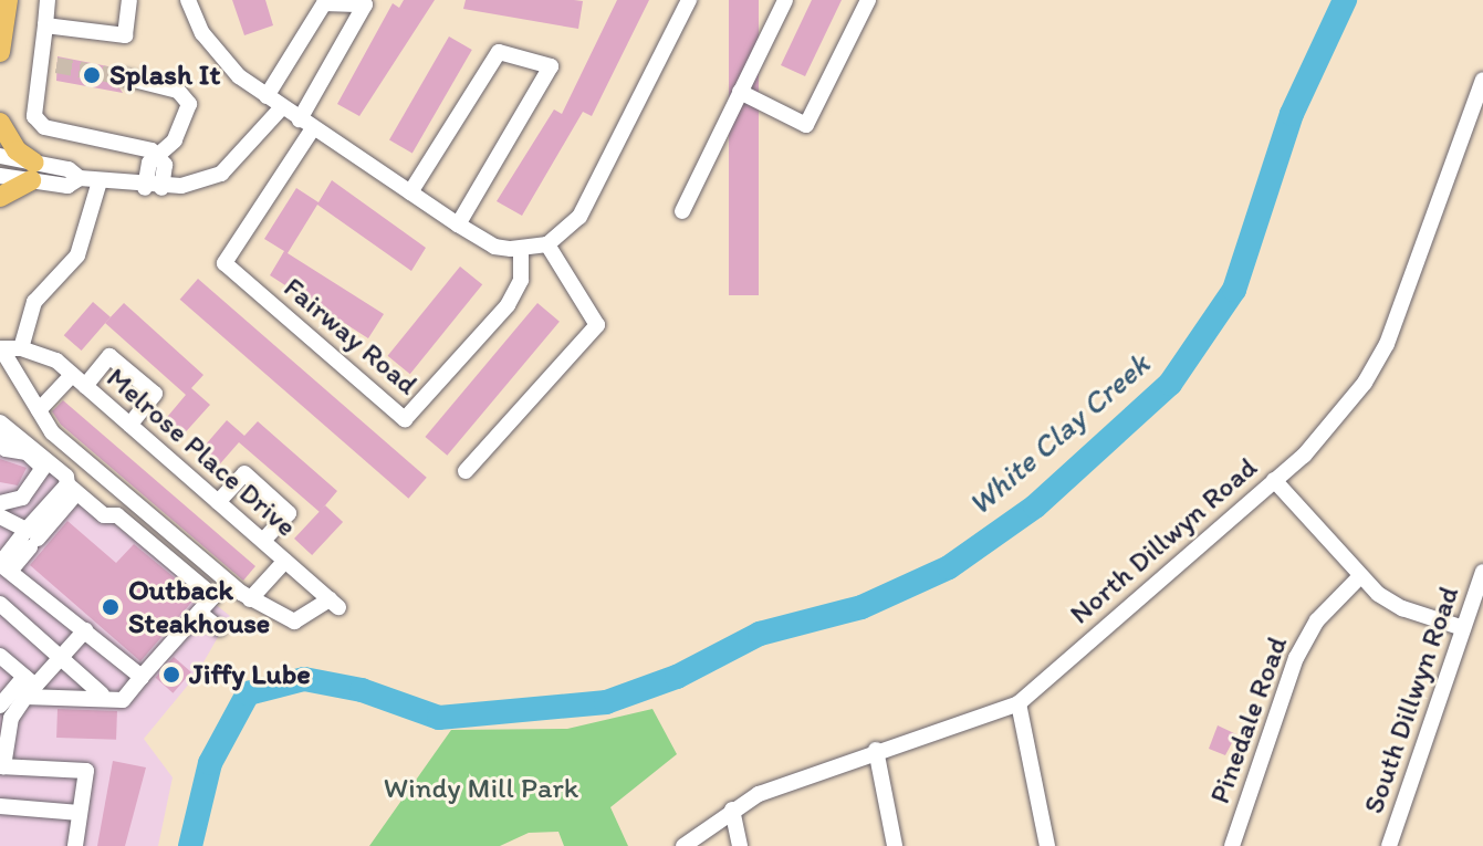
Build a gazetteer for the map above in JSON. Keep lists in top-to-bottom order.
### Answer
{
  "streets": {
    "street": [
      "Fairway Road",
      "Melrose Place Drive",
      "North Dillwyn Road",
      "South Dillwyn Road",
      "Pinedale Road"
    ]
  },
  "water": ["White Clay Creek"],
  "parks": ["Windy Mill Park"],
  "places": ["Splash It", "Outback Steakhouse", "Jiffy Lube"]
}
